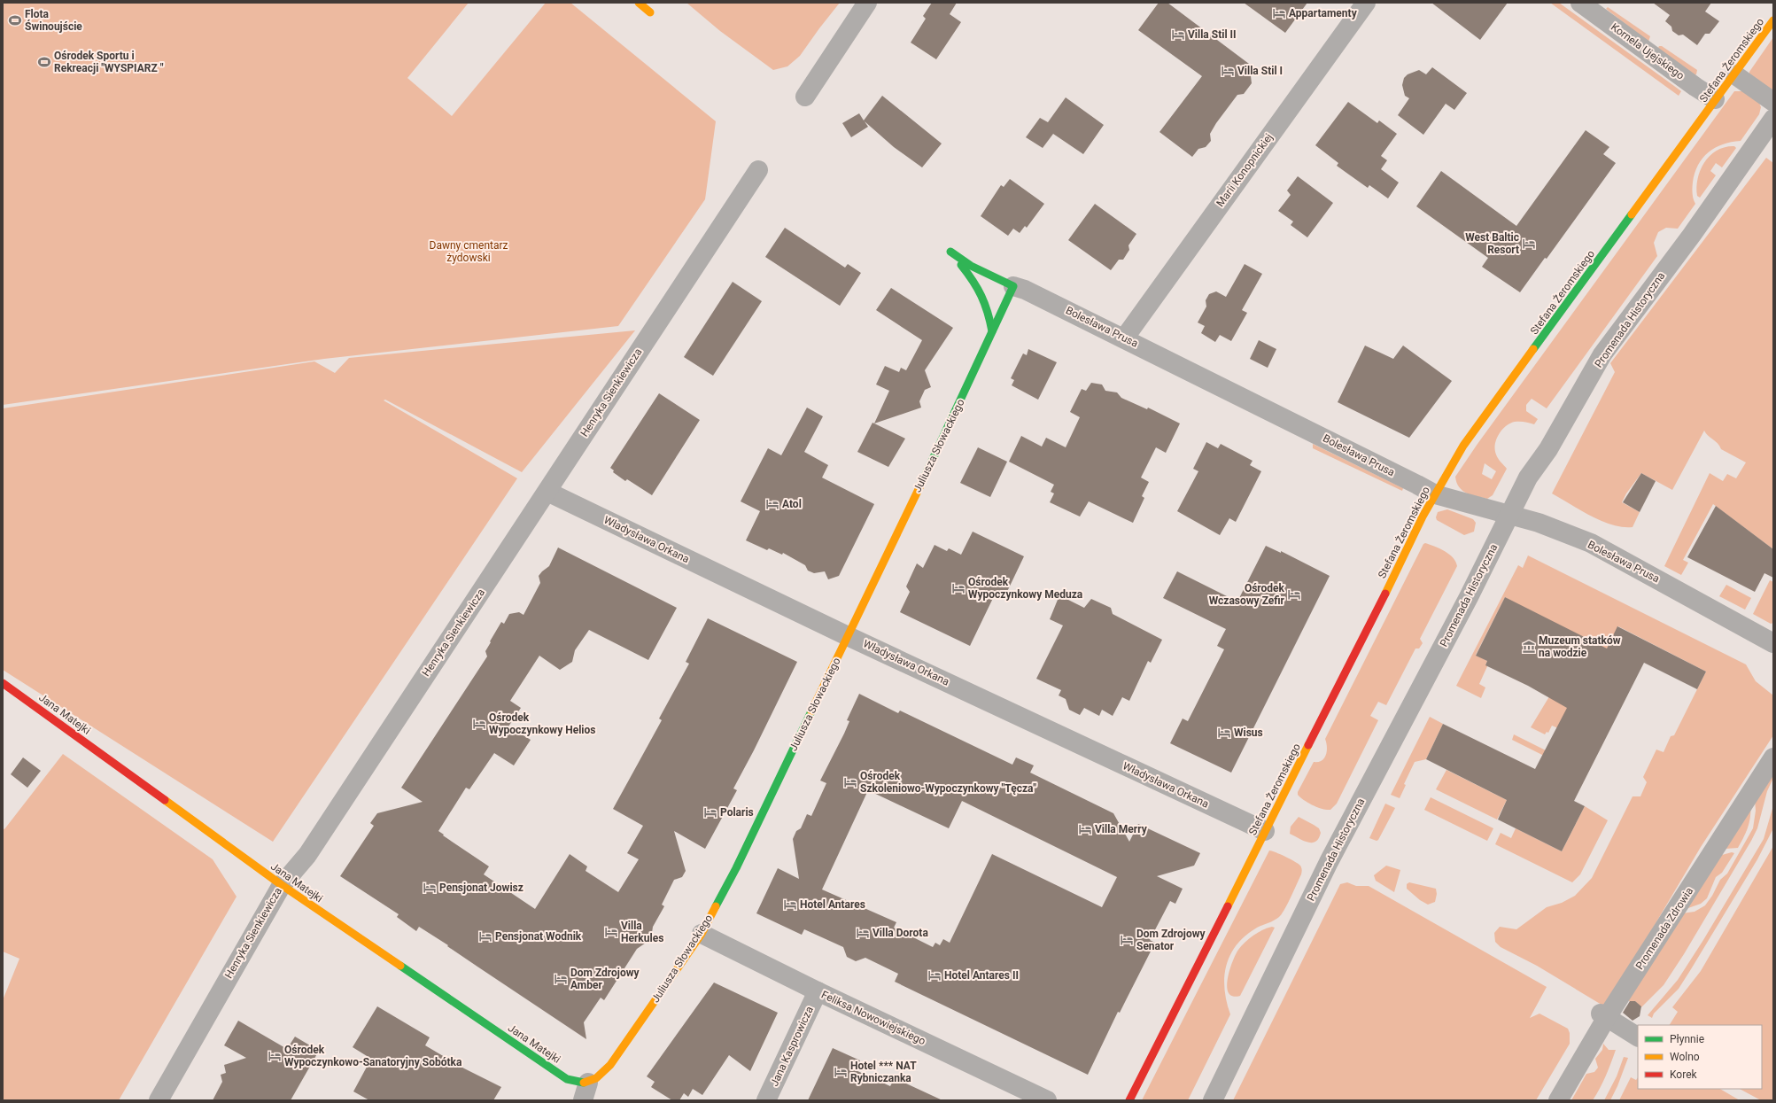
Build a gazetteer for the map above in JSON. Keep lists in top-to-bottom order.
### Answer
{
  "streets": {
    "street": [
      "Kornela Ujejskiego",
      "Stefana Żeromskiego",
      "Marii Konopnickiej",
      "Promenada Historyczna",
      "Bolesława Prusa",
      "Henryka Sienkiewicza",
      "Juliusza Słowackiego",
      "Władysława Orkana",
      "Jana Matejki",
      "Promenada Zdrowia",
      "Feliksa Nowowiejskiego",
      "Jana Kasprowicza"
    ]
  },
  "crossings": [
    ["Kornela Ujejskiego", "Stefana Żeromskiego"],
    ["Stefana Żeromskiego", "Bolesława Prusa"],
    ["Stefana Żeromskiego", "Władysława Orkana"],
    ["Marii Konopnickiej", "Bolesława Prusa"],
    ["Promenada Historyczna", "Bolesława Prusa"],
    ["Bolesława Prusa", "Juliusza Słowackiego"],
    ["Henryka Sienkiewicza", "Władysława Orkana"],
    ["Henryka Sienkiewicza", "Jana Matejki"],
    ["Juliusza Słowackiego", "Władysława Orkana"],
    ["Juliusza Słowackiego", "Jana Matejki"],
    ["Juliusza Słowackiego", "Feliksa Nowowiejskiego"],
    ["Feliksa Nowowiejskiego", "Jana Kasprowicza"]
  ],
  "parks": ["Dawny cmentarz żydowski"],
  "places": {
    "hotel": [
      "Appartamenty",
      "Villa Stil II",
      "Villa Stil I",
      "West Baltic Resort",
      "Atol",
      "Ośrodek Wypoczynkowy Meduza",
      "Ośrodek Wczasowy Zefir",
      "Ośrodek Wypoczynkowy Helios",
      "Wisus",
      "Ośrodek Szkoleniowo-Wypoczynkowy \"Tęcza\"",
      "Polaris",
      "Villa Merry",
      "Pensjonat Jowisz",
      "Hotel Antares",
      "Villa Herkules",
      "Villa Dorota",
      "Pensjonat Wodnik",
      "Dom Zdrojowy Senator",
      "Hotel Antares II",
      "Dom Zdrojowy Amber",
      "Ośrodek Wypoczynkowo-Sanatoryjny Sobótka",
      "Hotel *** NAT Rybniczanka"
    ],
    "sports": ["Flota Świnoujście", "Ośrodek Sportu i Rekreacji \"WYSPIARZ \""],
    "museum": ["Muzeum statków na wodzie"]
  },
  "legend": ["Płynnie", "Wolno", "Korek"]
}
